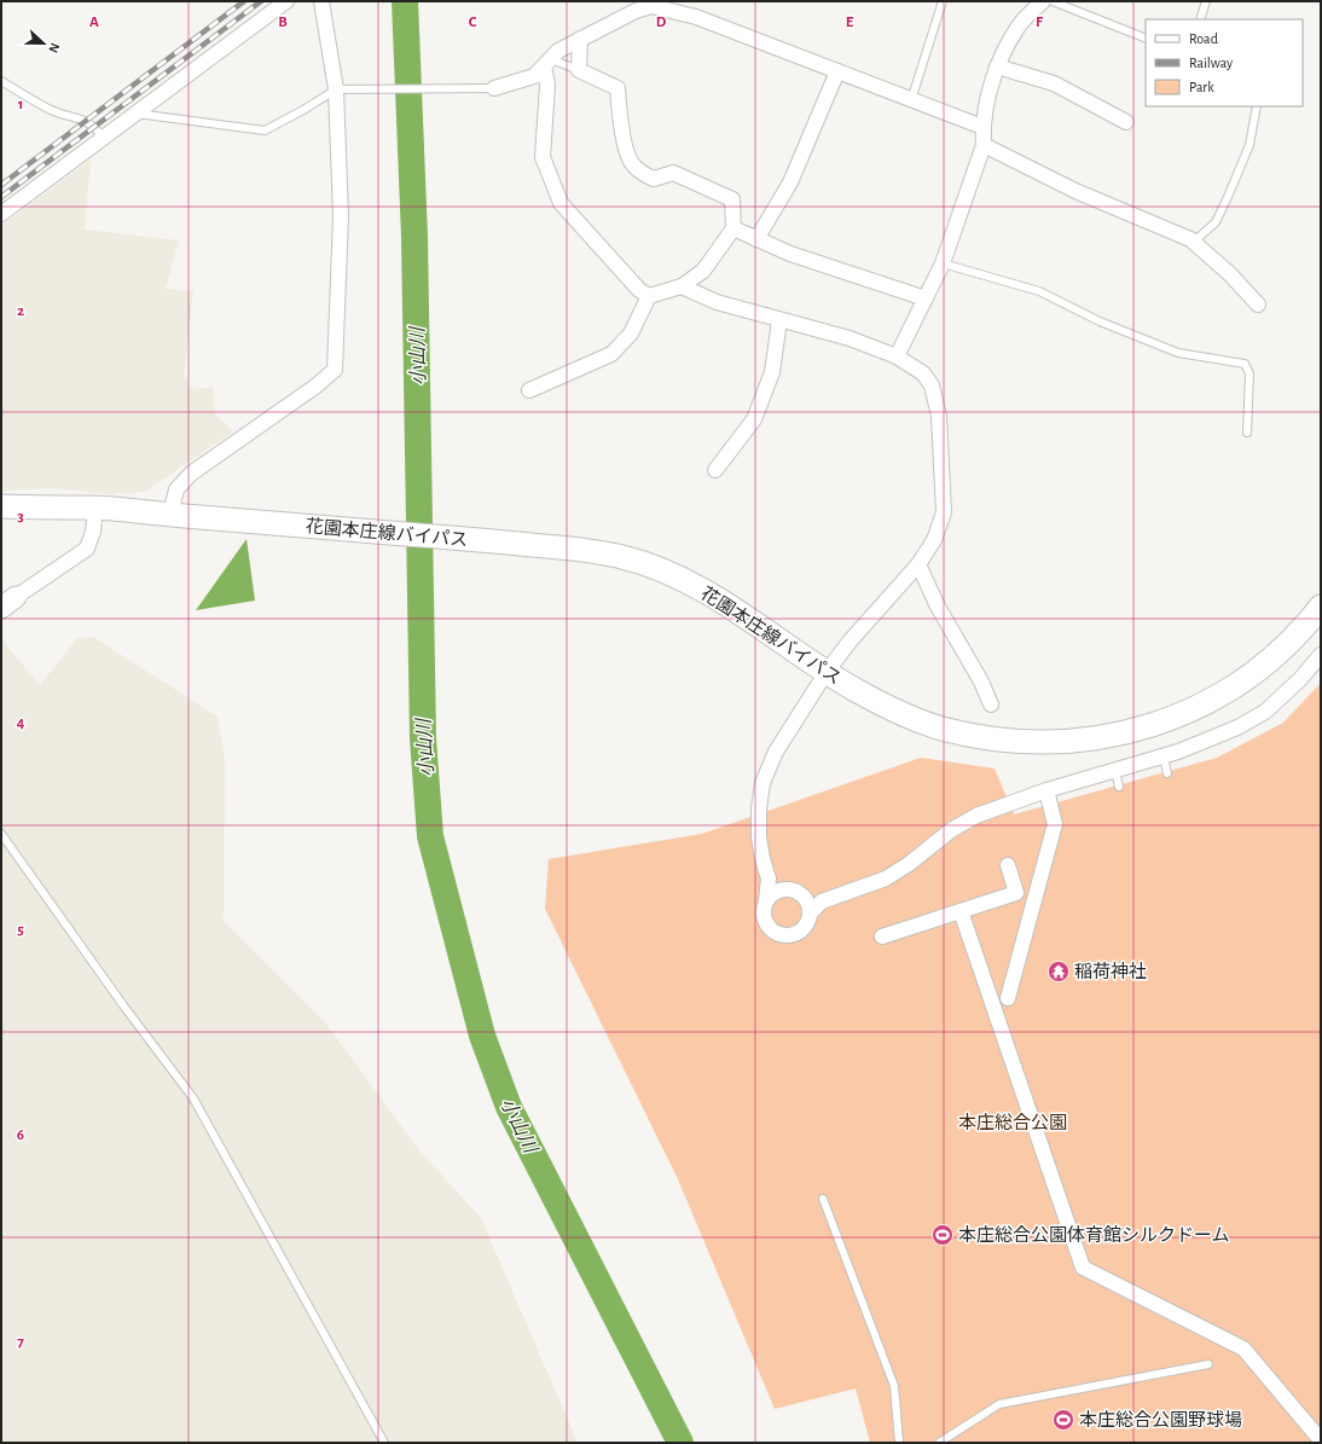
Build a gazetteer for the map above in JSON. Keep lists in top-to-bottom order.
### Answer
{
  "streets": {
    "main road": ["花園本庄線バイパス"]
  },
  "water": ["小山川"],
  "parks": ["本庄総合公園"],
  "places": {
    "temple": ["稲荷神社"],
    "sports": ["本庄総合公園体育館シルクドーム", "本庄総合公園野球場"]
  },
  "legend": ["Road", "Railway", "Park"],
  "north": "right",
  "grid": {
    "columns": [
      "A",
      "B",
      "C",
      "D",
      "E",
      "F"
    ],
    "rows": [
      "1",
      "2",
      "3",
      "4",
      "5",
      "6",
      "7"
    ]
  }
}
